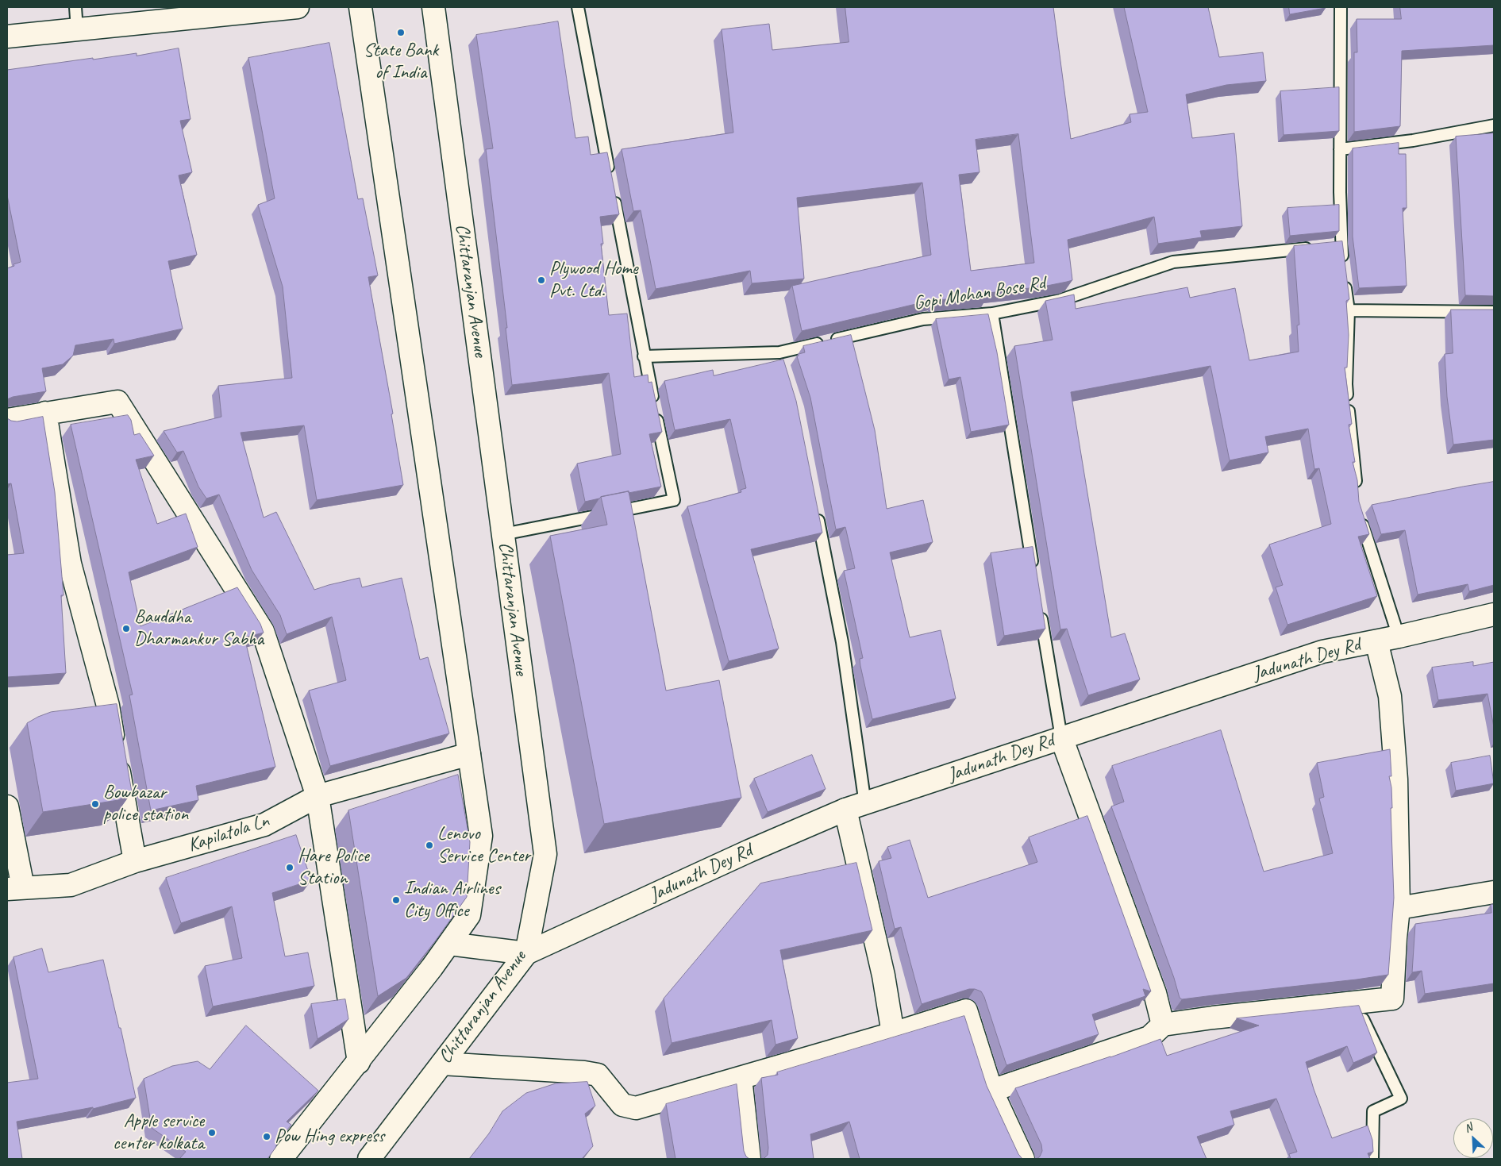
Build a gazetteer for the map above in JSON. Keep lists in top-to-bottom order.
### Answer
{
  "streets": {
    "street": ["Chittaranjan Avenue", "Jadunath Dey Rd", "Kapilatola Ln"],
    "lane": ["Gopi Mohan Bose Rd"]
  },
  "crossings": [
    ["Chittaranjan Avenue", "Jadunath Dey Rd"]
  ],
  "places": [
    "State Bank of India",
    "Plywood Home Pvt. Ltd.",
    "Bauddha Dharmankur Sabha",
    "Bowbazar police station",
    "Lenovo Service Center",
    "Hare Police Station",
    "Indian Airlines City Office",
    "Apple service center kolkata",
    "Pow Hing express"
  ],
  "north": "top left"
}
